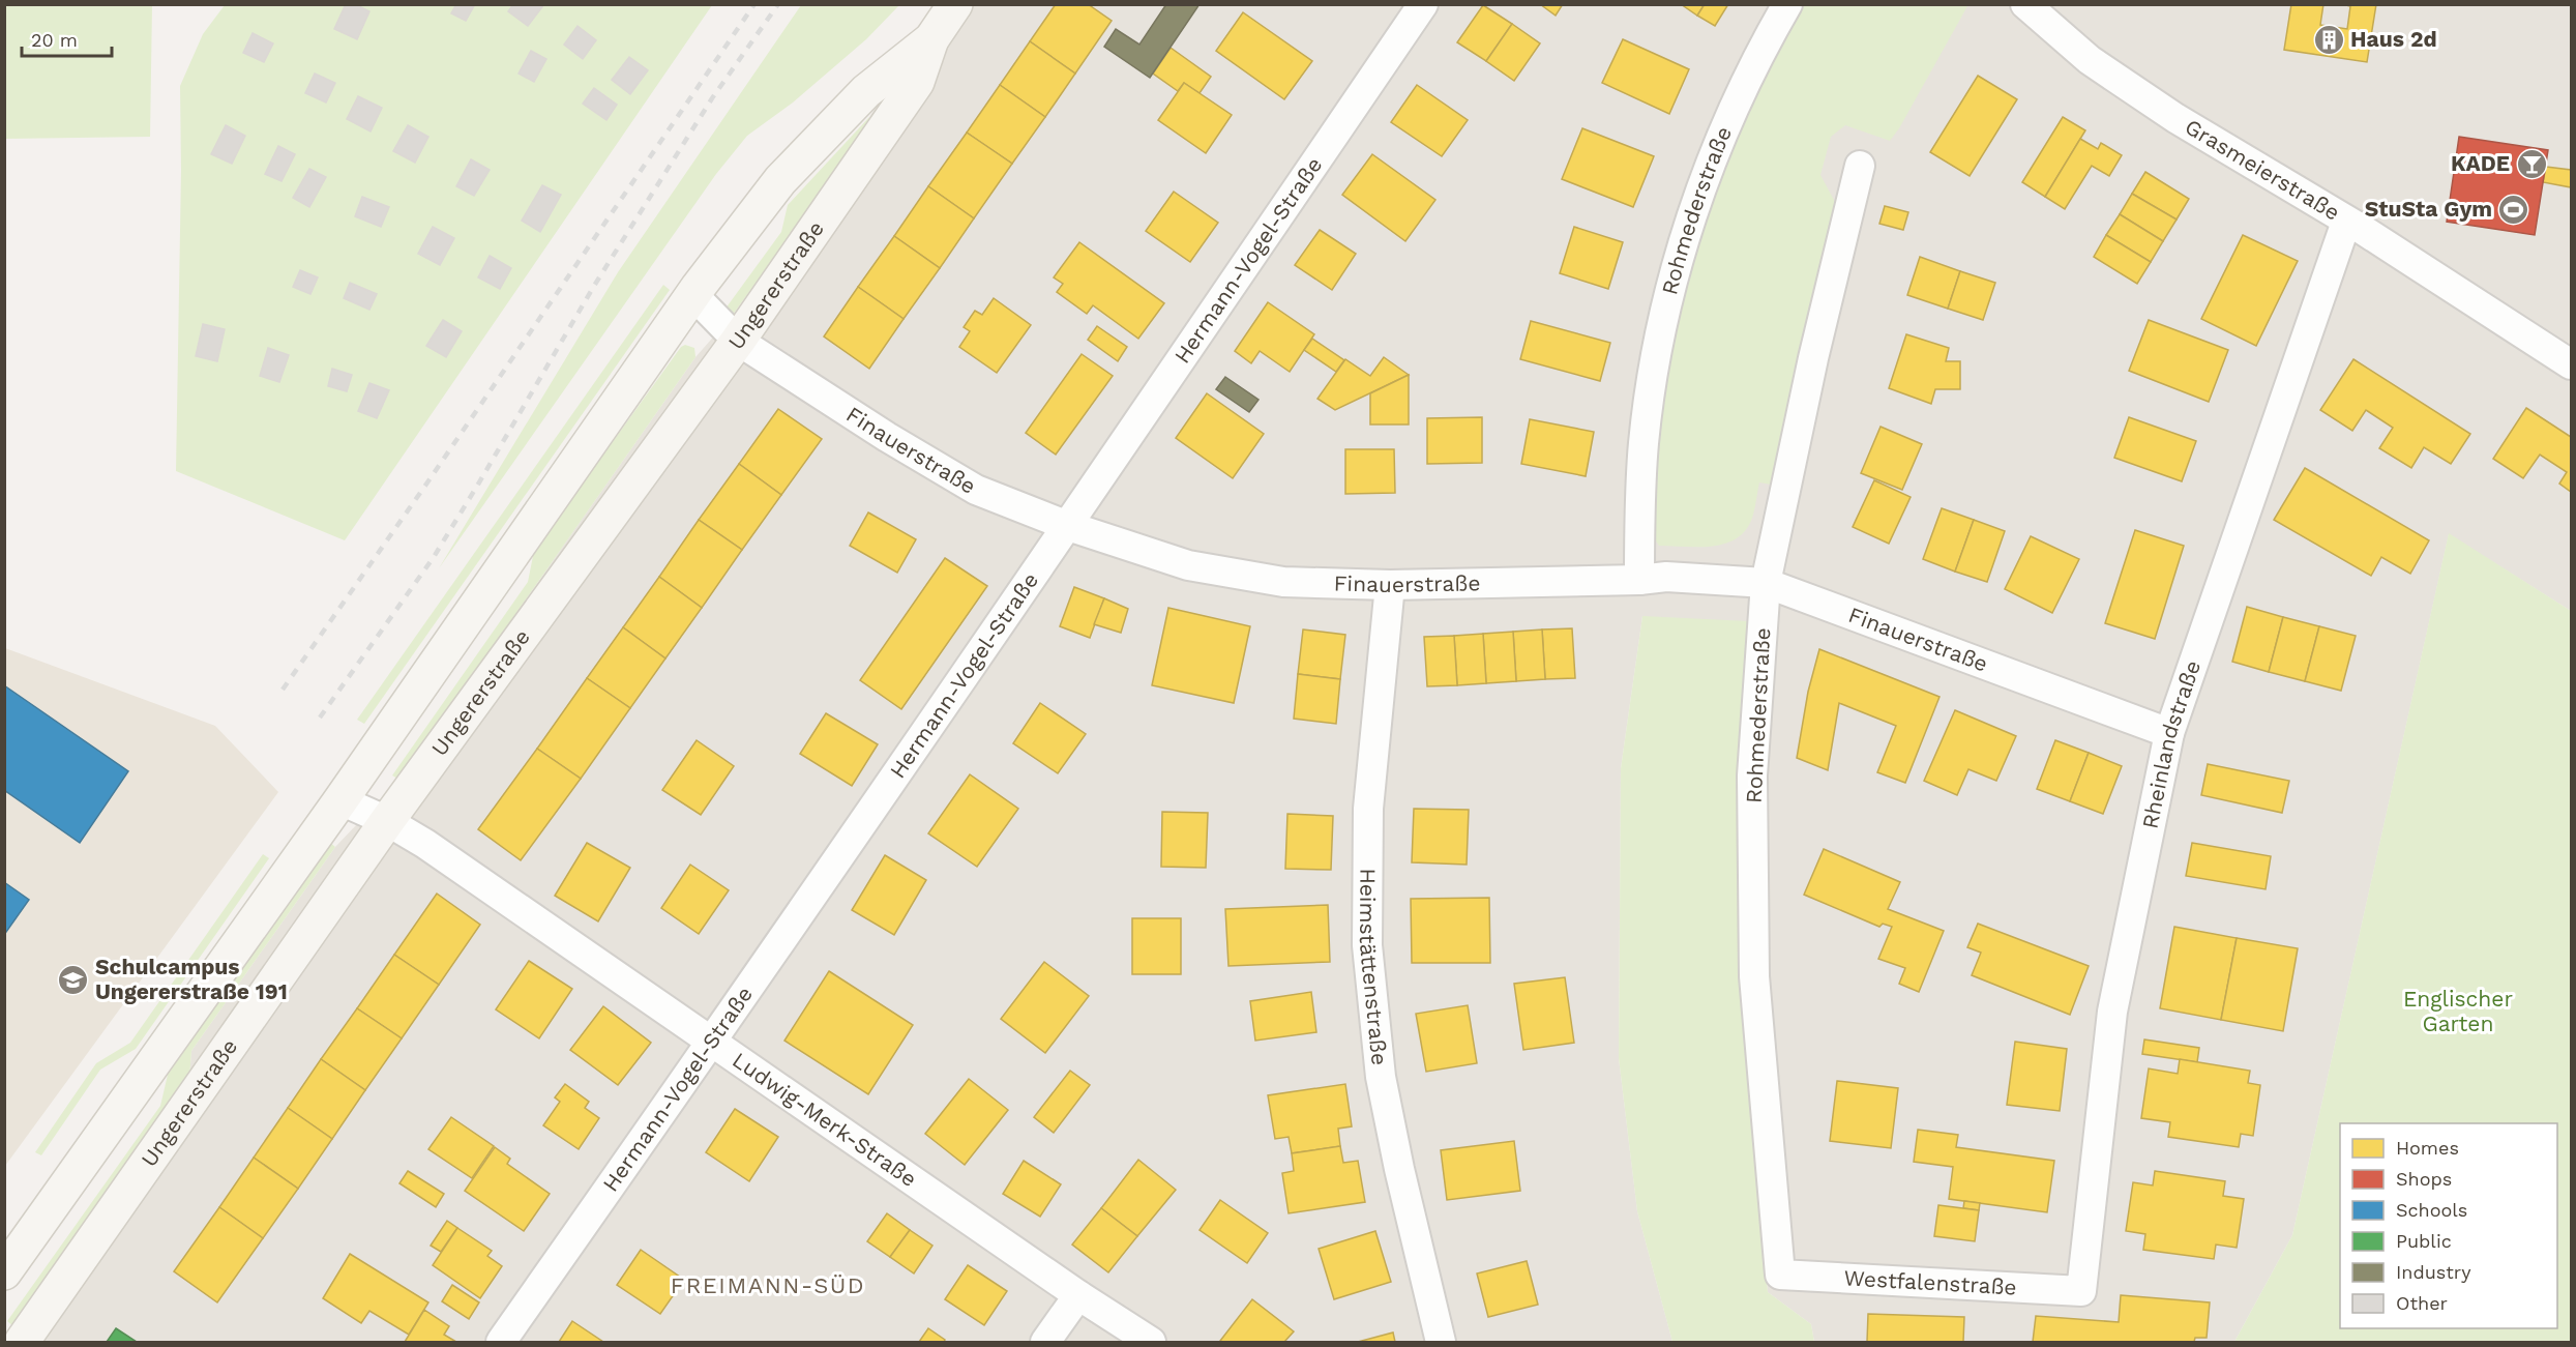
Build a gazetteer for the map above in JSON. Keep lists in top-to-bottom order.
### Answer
{
  "streets": {
    "main road": ["Ungererstraße"],
    "street": [
      "Grasmeierstraße",
      "Rohmederstraße",
      "Hermann-Vogel-Straße",
      "Finauerstraße",
      "Rheinlandstraße",
      "Heimstättenstraße",
      "Ludwig-Merk-Straße",
      "Westfalenstraße"
    ]
  },
  "crossings": [
    ["Grasmeierstraße", "Rheinlandstraße"],
    ["Rohmederstraße", "Finauerstraße"],
    ["Rohmederstraße", "Westfalenstraße"],
    ["Hermann-Vogel-Straße", "Finauerstraße"],
    ["Hermann-Vogel-Straße", "Ludwig-Merk-Straße"],
    ["Ungererstraße", "Finauerstraße"],
    ["Ungererstraße", "Ludwig-Merk-Straße"],
    ["Finauerstraße", "Rheinlandstraße"],
    ["Finauerstraße", "Heimstättenstraße"],
    ["Rheinlandstraße", "Westfalenstraße"]
  ],
  "districts": ["FREIMANN-SÜD"],
  "parks": ["Englischer Garten"],
  "places": {
    "building": ["Haus 2d"],
    "bar": ["KADE"],
    "sports": ["StuSta Gym"],
    "school or university": ["Schulcampus Ungererstraße 191"]
  },
  "legend": [
    "Homes",
    "Shops",
    "Schools",
    "Public",
    "Industry",
    "Other"
  ],
  "scale_bar": "20 m"
}
